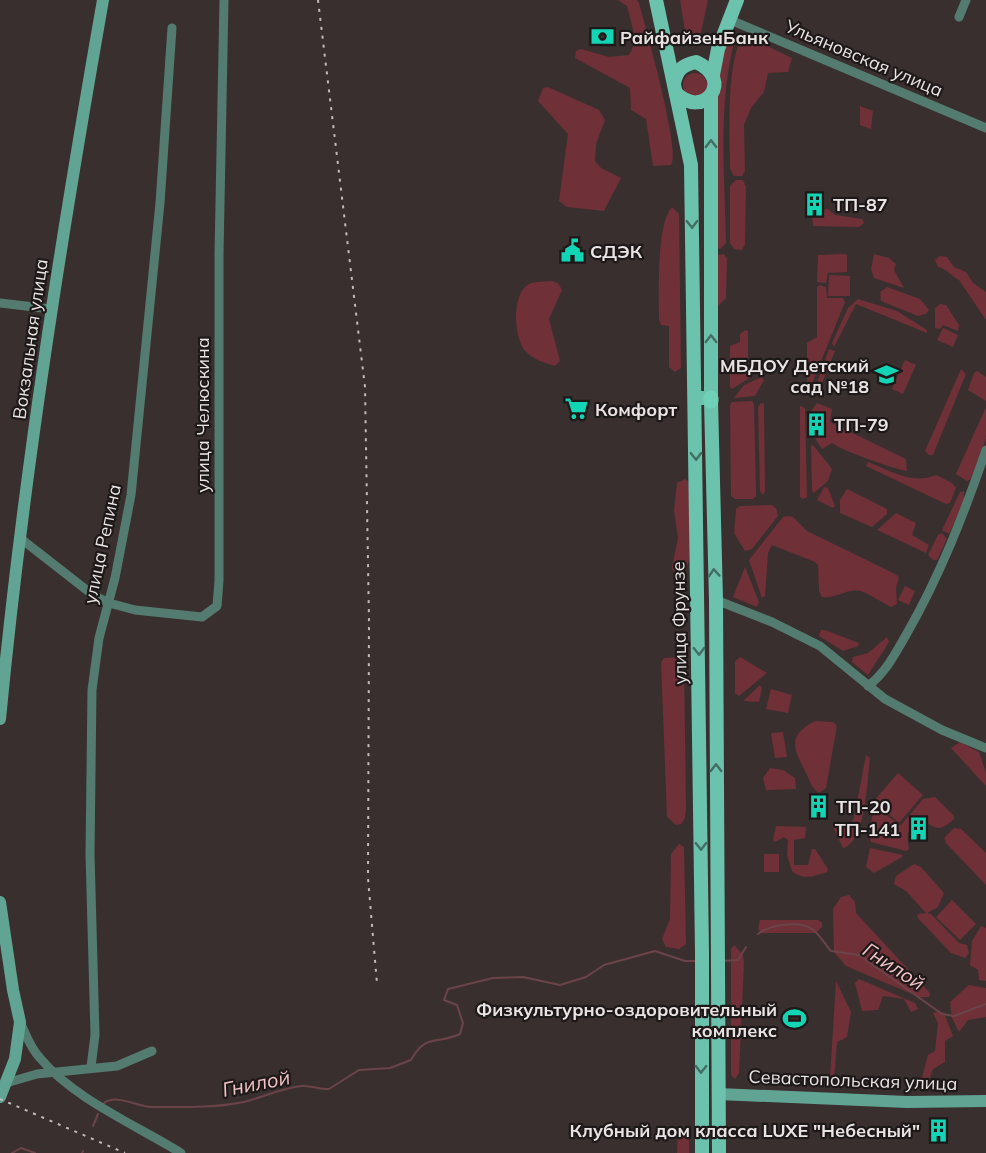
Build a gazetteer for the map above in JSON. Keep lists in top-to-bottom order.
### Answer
{
  "streets": {
    "main road": ["Вокзальная улица", "улица Фрунзе", "Севастопольская улица"],
    "street": ["Ульяновская улица", "улица Челюскина", "улица Репина"]
  },
  "crossings": [
    ["Вокзальная улица", "улица Челюскина"],
    ["улица Челюскина", "улица Репина"],
    ["улица Фрунзе", "Севастопольская улица"]
  ],
  "water": ["Гнилой"],
  "places": {
    "bank": ["РайфайзенБанк"],
    "building": [
      "ТП-87",
      "ТП-79",
      "ТП-20",
      "ТП-141",
      "Клубный дом класса LUXE \"Небесный\""
    ],
    "public building": ["СДЭК"],
    "school or university": ["МБДОУ Детский сад №18"],
    "supermarket": ["Комфорт"],
    "sports": ["Физкультурно-оздоровительный комплекс"]
  }
}
